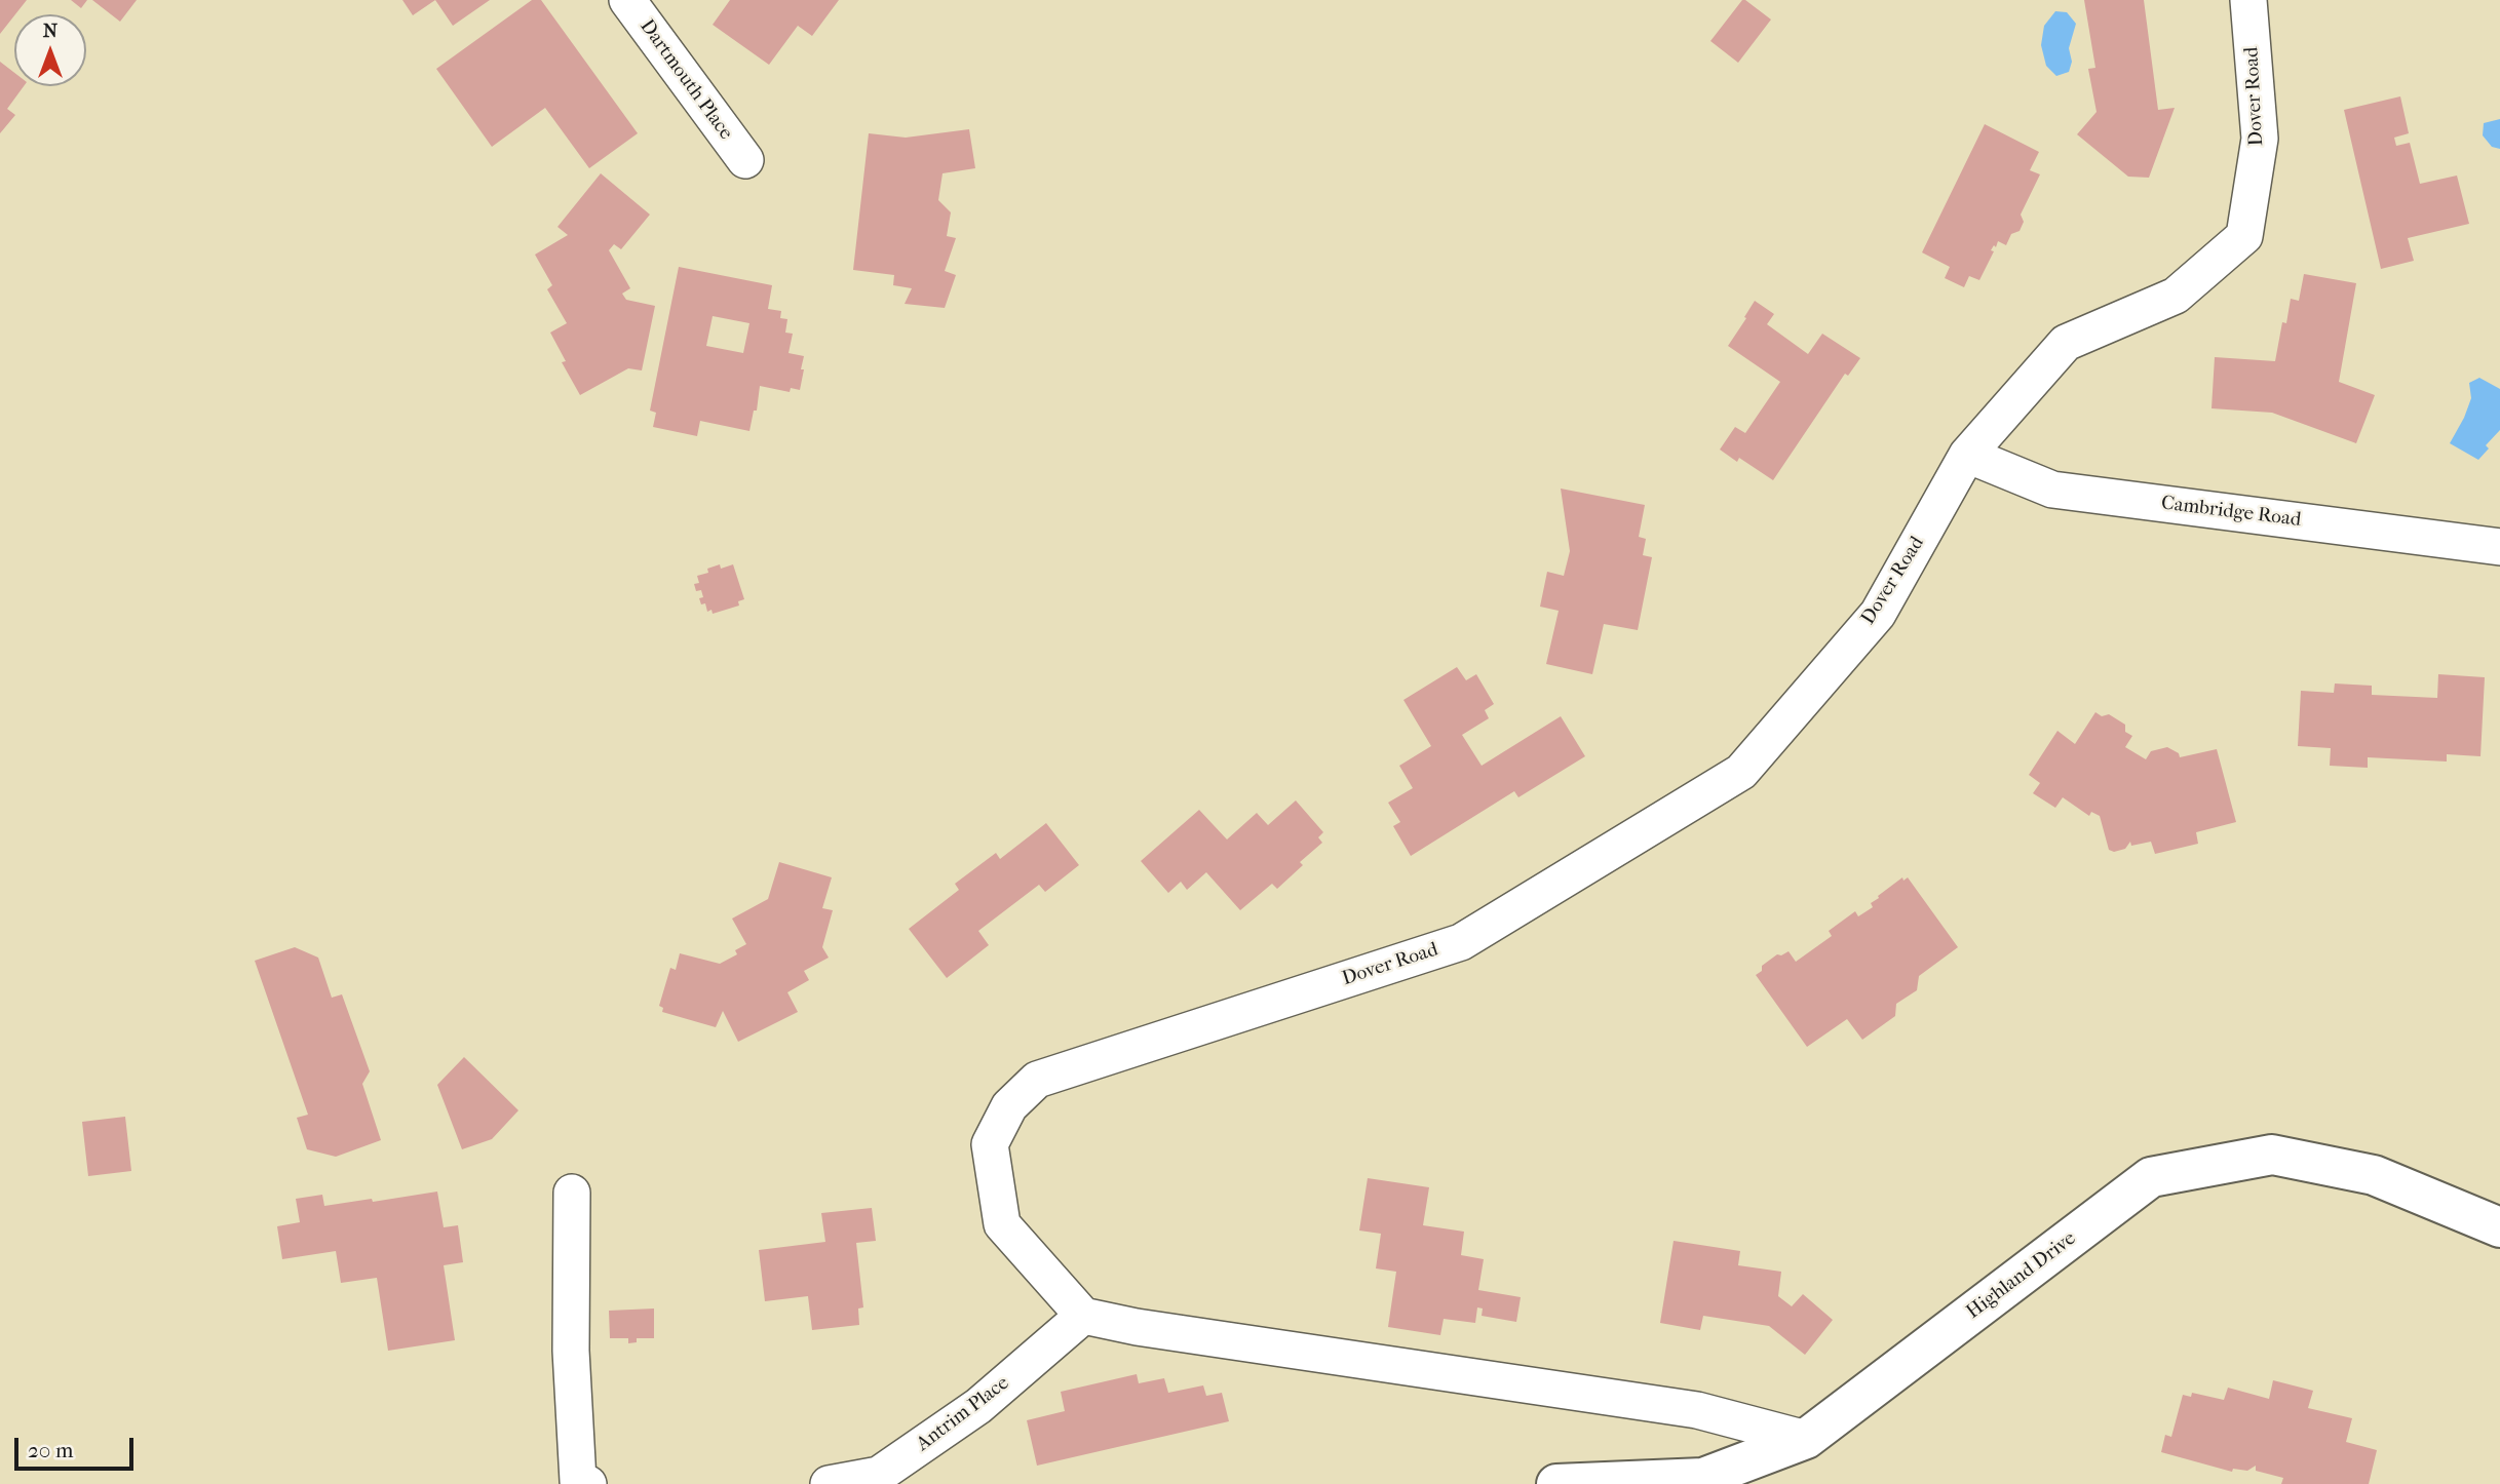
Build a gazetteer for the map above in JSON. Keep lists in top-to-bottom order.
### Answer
{
  "streets": {
    "street": [
      "Dartmouth Place",
      "Dover Road",
      "Cambridge Road",
      "Highland Drive",
      "Antrim Place"
    ]
  },
  "crossings": [
    ["Dover Road", "Cambridge Road"],
    ["Dover Road", "Antrim Place"]
  ],
  "scale_bar": "20 m",
  "north": "top"
}
